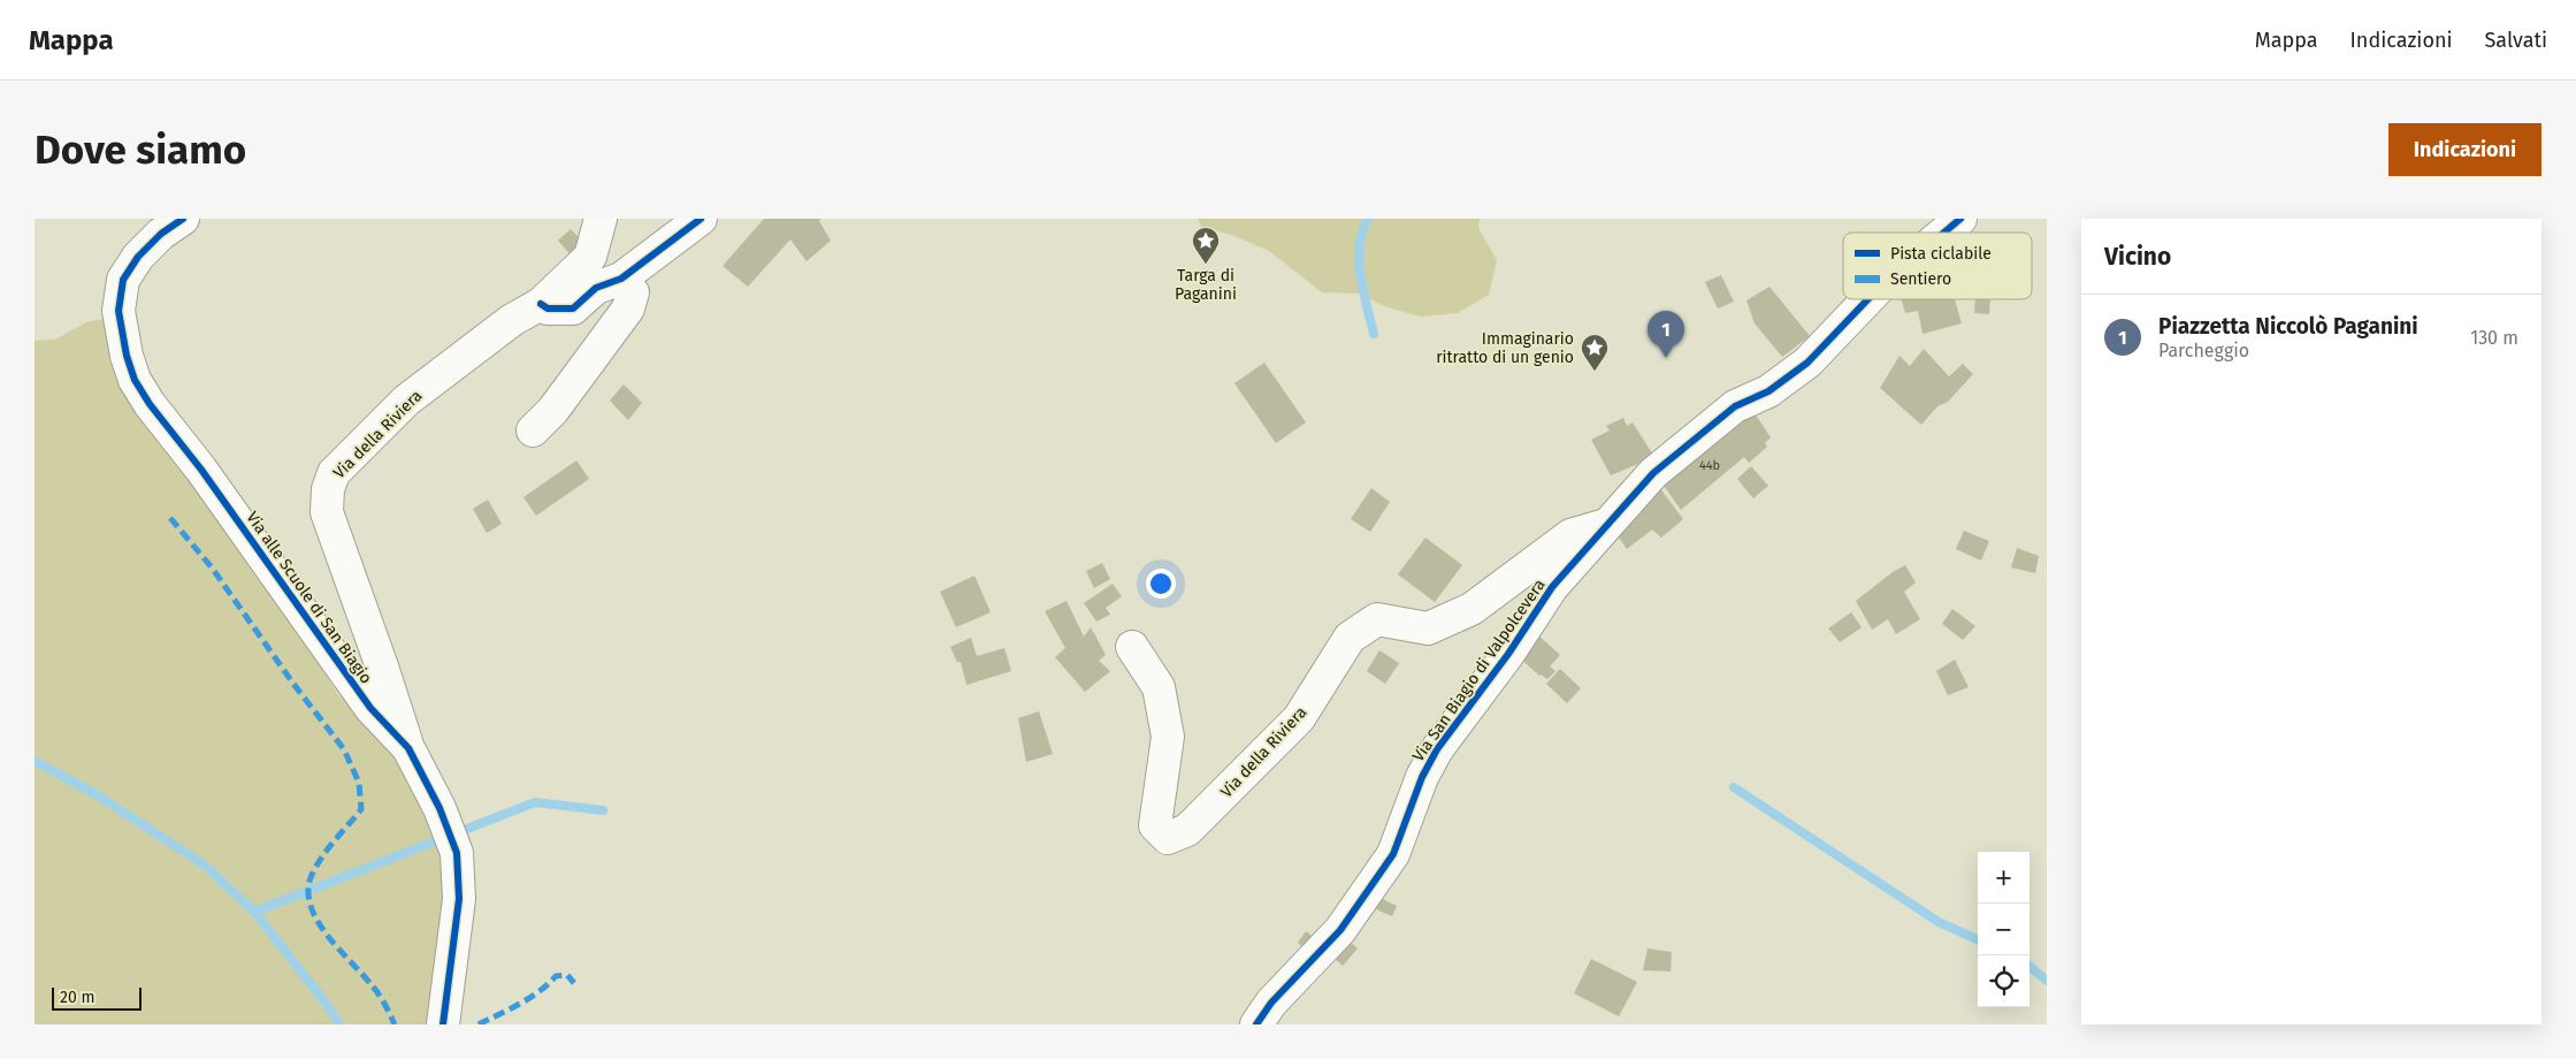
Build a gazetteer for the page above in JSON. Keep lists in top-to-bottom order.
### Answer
{
  "streets": {
    "street": ["Via della Riviera", "Via alle Scuole di San Biagio", "Via San Biagio di Valpolcevera"]
  },
  "crossings": [
    ["Via della Riviera", "Via alle Scuole di San Biagio"],
    ["Via della Riviera", "Via San Biagio di Valpolcevera"]
  ],
  "places": {
    "place": ["Targa di Paganini", "Immaginario ritratto di un genio"]
  },
  "house_numbers": ["44b"],
  "legend": ["Pista ciclabile", "Sentiero"],
  "scale_bar": "20 m",
  "page": {
    "header": "Mappa",
    "nav": ["Mappa", "Indicazioni", "Salvati"],
    "buttons": "Indicazioni",
    "title": "Dove siamo",
    "heading": "Vicino",
    "list": [
      {
        "mark": "1",
        "name": "Piazzetta Niccolò Paganini",
        "note": "Parcheggio",
        "value": "130 m"
      }
    ],
    "pins": "1",
    "map_buttons": ["+", "−"],
    "scale": "20 m"
  }
}
